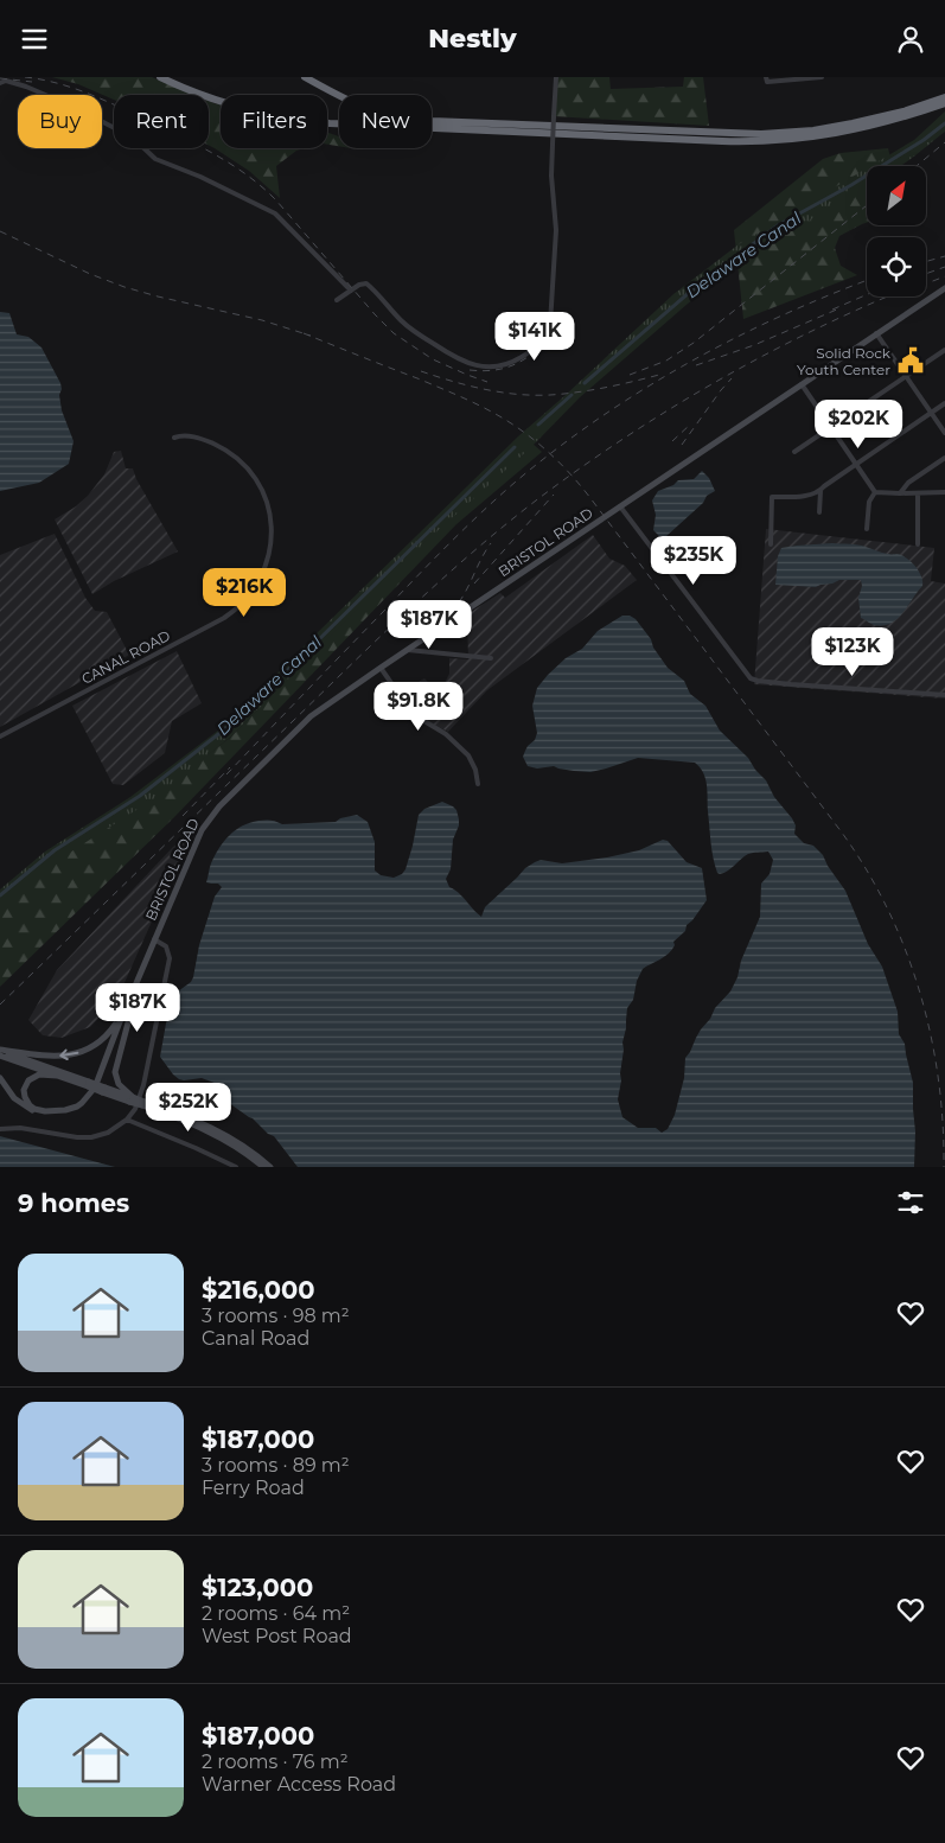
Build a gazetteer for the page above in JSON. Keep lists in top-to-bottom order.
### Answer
{
  "streets": {
    "main road": ["BRISTOL ROAD"],
    "street": ["CANAL ROAD"]
  },
  "water": ["Delaware Canal"],
  "places": {
    "public building": ["Solid Rock Youth Center"]
  },
  "north": "top right",
  "page": {
    "header": "Nestly",
    "chip": [
      "Buy",
      "Rent",
      "Filters",
      "New"
    ],
    "price": [
      "$141K",
      "$202K",
      "$235K",
      "$216K",
      "$187K",
      "$123K",
      "$91.8K",
      "$187K",
      "$252K"
    ],
    "heading": "9 homes",
    "list": [
      {
        "name": "$216,000",
        "note": "3 rooms · 98 m² · Canal Road"
      },
      {
        "name": "$187,000",
        "note": "3 rooms · 89 m² · Ferry Road"
      },
      {
        "name": "$123,000",
        "note": "2 rooms · 64 m² · West Post Road"
      },
      {
        "name": "$187,000",
        "note": "2 rooms · 76 m² · Warner Access Road"
      }
    ]
  }
}
